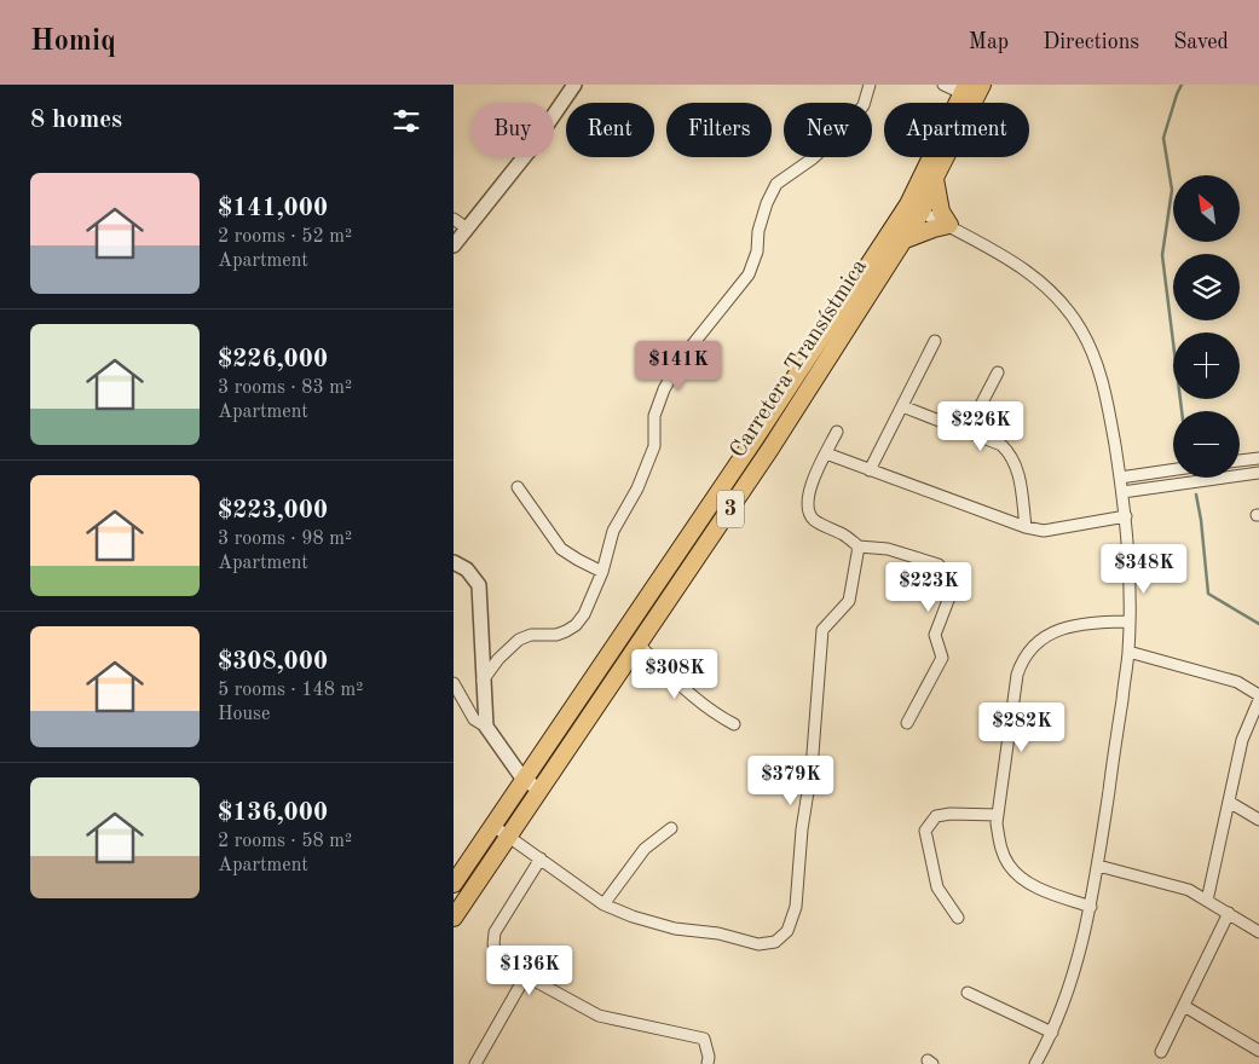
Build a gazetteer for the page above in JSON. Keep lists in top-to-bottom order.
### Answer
{
  "streets": {
    "main road": ["Carretera Transístmica", "3"]
  },
  "north": "top left",
  "page": {
    "header": "Homiq",
    "nav": ["Map", "Directions", "Saved"],
    "heading": "8 homes",
    "chip": [
      "Buy",
      "Rent",
      "Filters",
      "New",
      "Apartment"
    ],
    "list": [
      {
        "name": "$141,000",
        "note": "2 rooms · 52 m² · Apartment"
      },
      {
        "name": "$226,000",
        "note": "3 rooms · 83 m² · Apartment"
      },
      {
        "name": "$223,000",
        "note": "3 rooms · 98 m² · Apartment"
      },
      {
        "name": "$308,000",
        "note": "5 rooms · 148 m² · House"
      },
      {
        "name": "$136,000",
        "note": "2 rooms · 58 m² · Apartment"
      }
    ],
    "map_buttons": ["+", "−"],
    "price": [
      "$141K",
      "$226K",
      "$348K",
      "$223K",
      "$308K",
      "$282K",
      "$379K",
      "$136K"
    ]
  }
}
